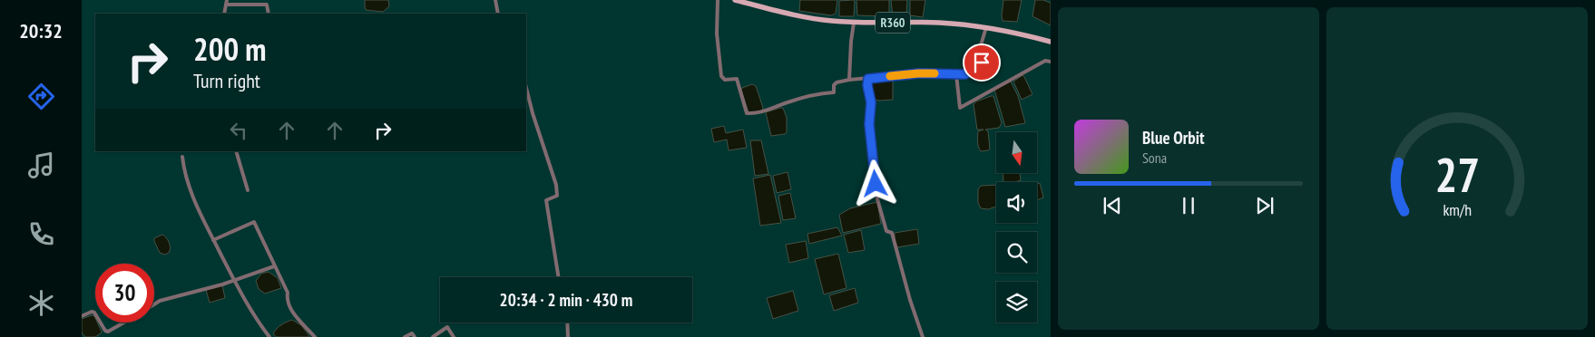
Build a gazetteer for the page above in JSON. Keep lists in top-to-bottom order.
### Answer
{
  "streets": {
    "main road": ["R360"]
  },
  "north": "bottom",
  "page": {
    "tabs": "20:32",
    "turn": ["200 m", "Turn right"],
    "song": ["Blue Orbit", "Sona"],
    "limit": "30",
    "trip": "20:34 · 2 min · 430 m",
    "gauge": ["27", "km/h"]
  }
}
